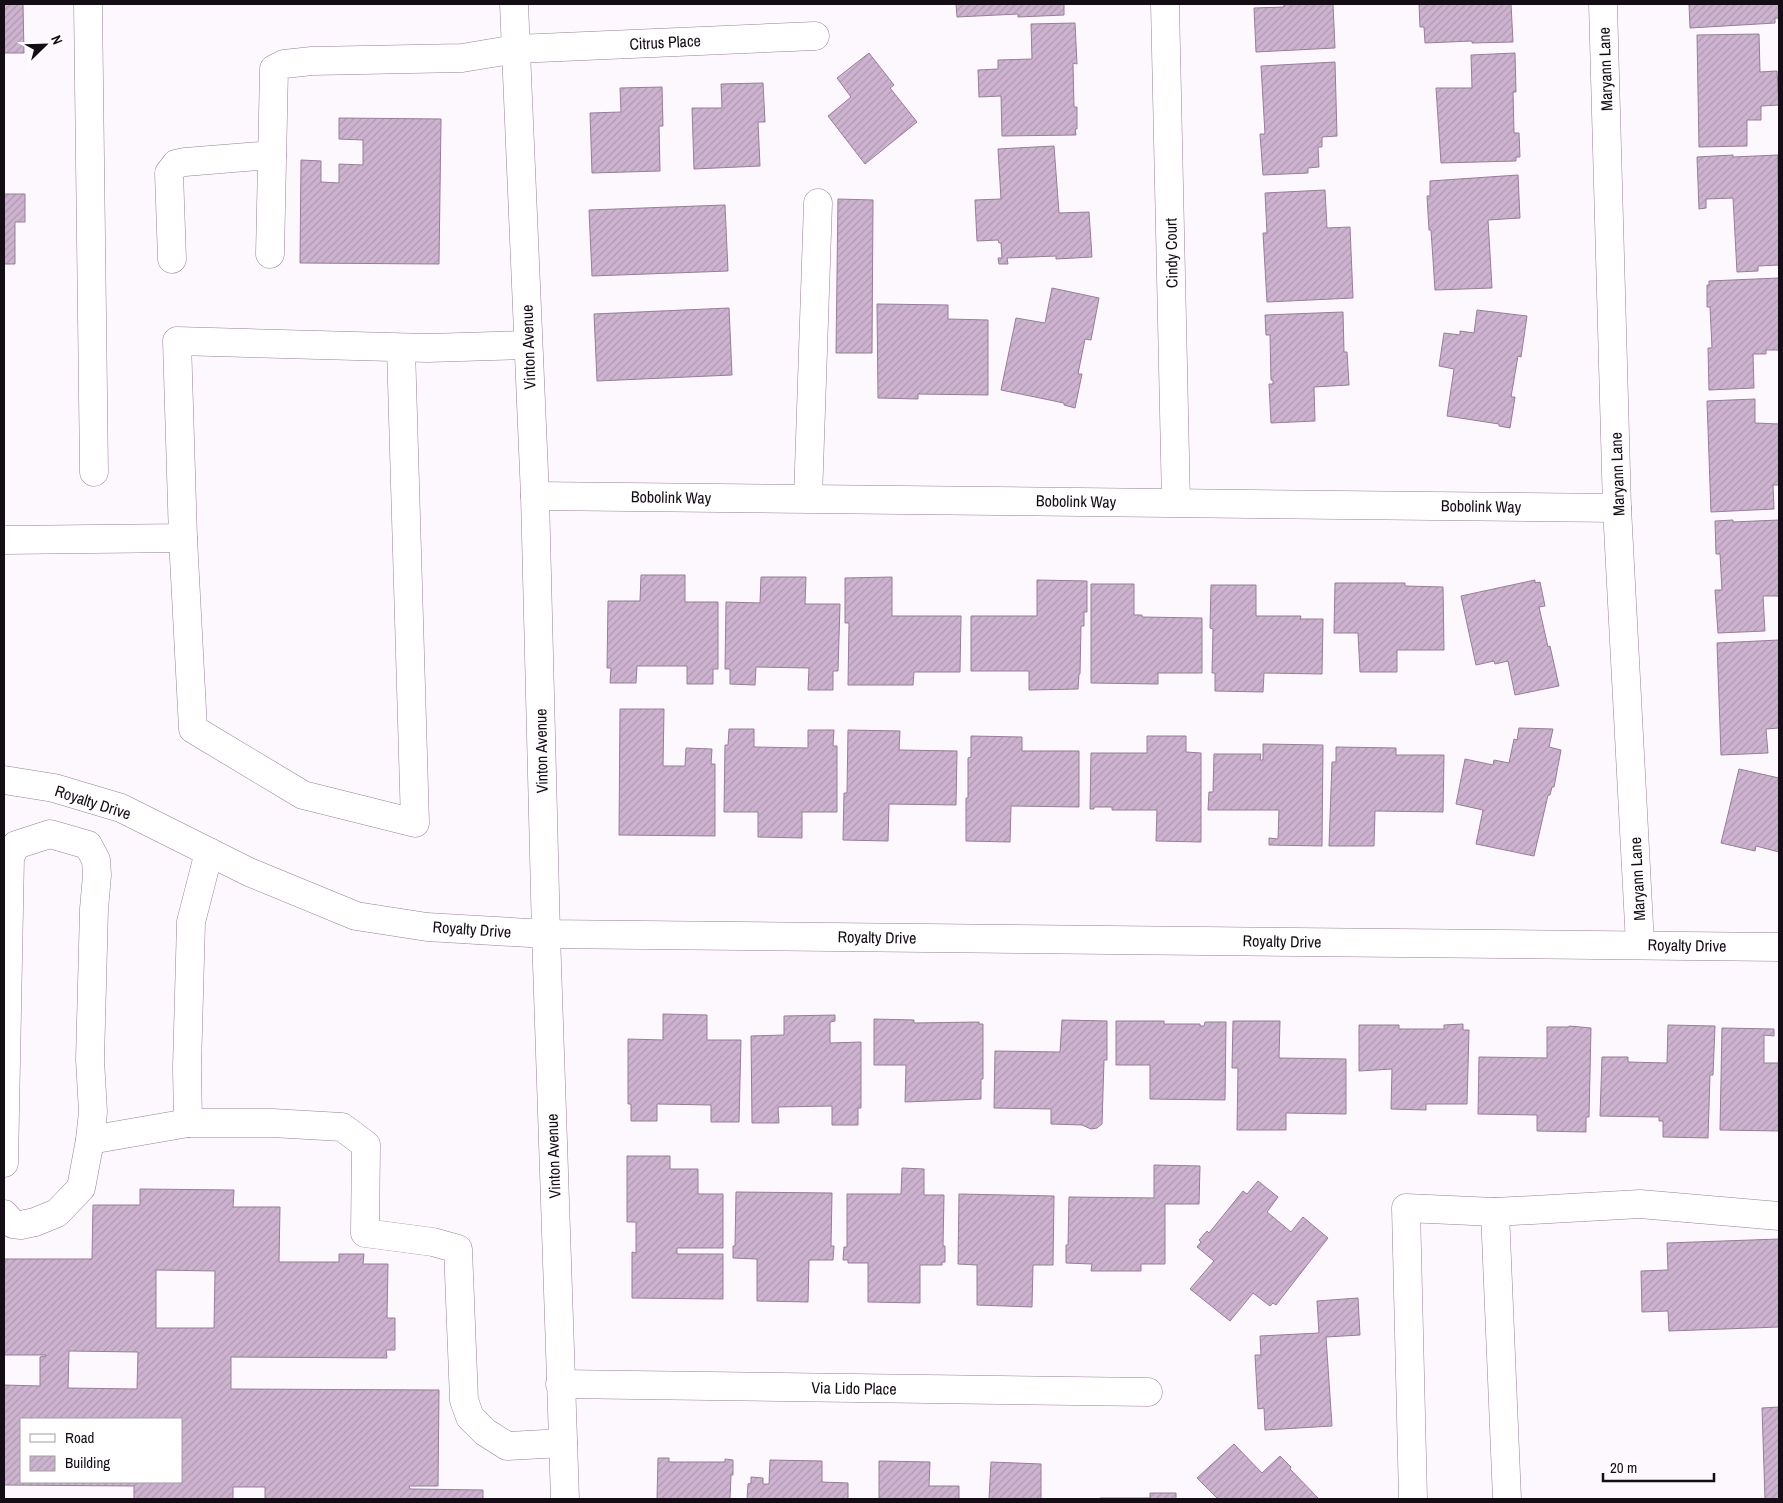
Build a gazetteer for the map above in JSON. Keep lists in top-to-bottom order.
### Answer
{
  "streets": {
    "street": [
      "Citrus Place",
      "Maryann Lane",
      "Cindy Court",
      "Vinton Avenue",
      "Bobolink Way",
      "Royalty Drive",
      "Via Lido Place"
    ]
  },
  "crossings": [
    ["Citrus Place", "Vinton Avenue"],
    ["Maryann Lane", "Bobolink Way"],
    ["Maryann Lane", "Royalty Drive"],
    ["Cindy Court", "Bobolink Way"],
    ["Vinton Avenue", "Bobolink Way"],
    ["Vinton Avenue", "Royalty Drive"],
    ["Vinton Avenue", "Via Lido Place"]
  ],
  "legend": ["Road", "Building"],
  "scale_bar": "20 m",
  "north": "top right"
}
